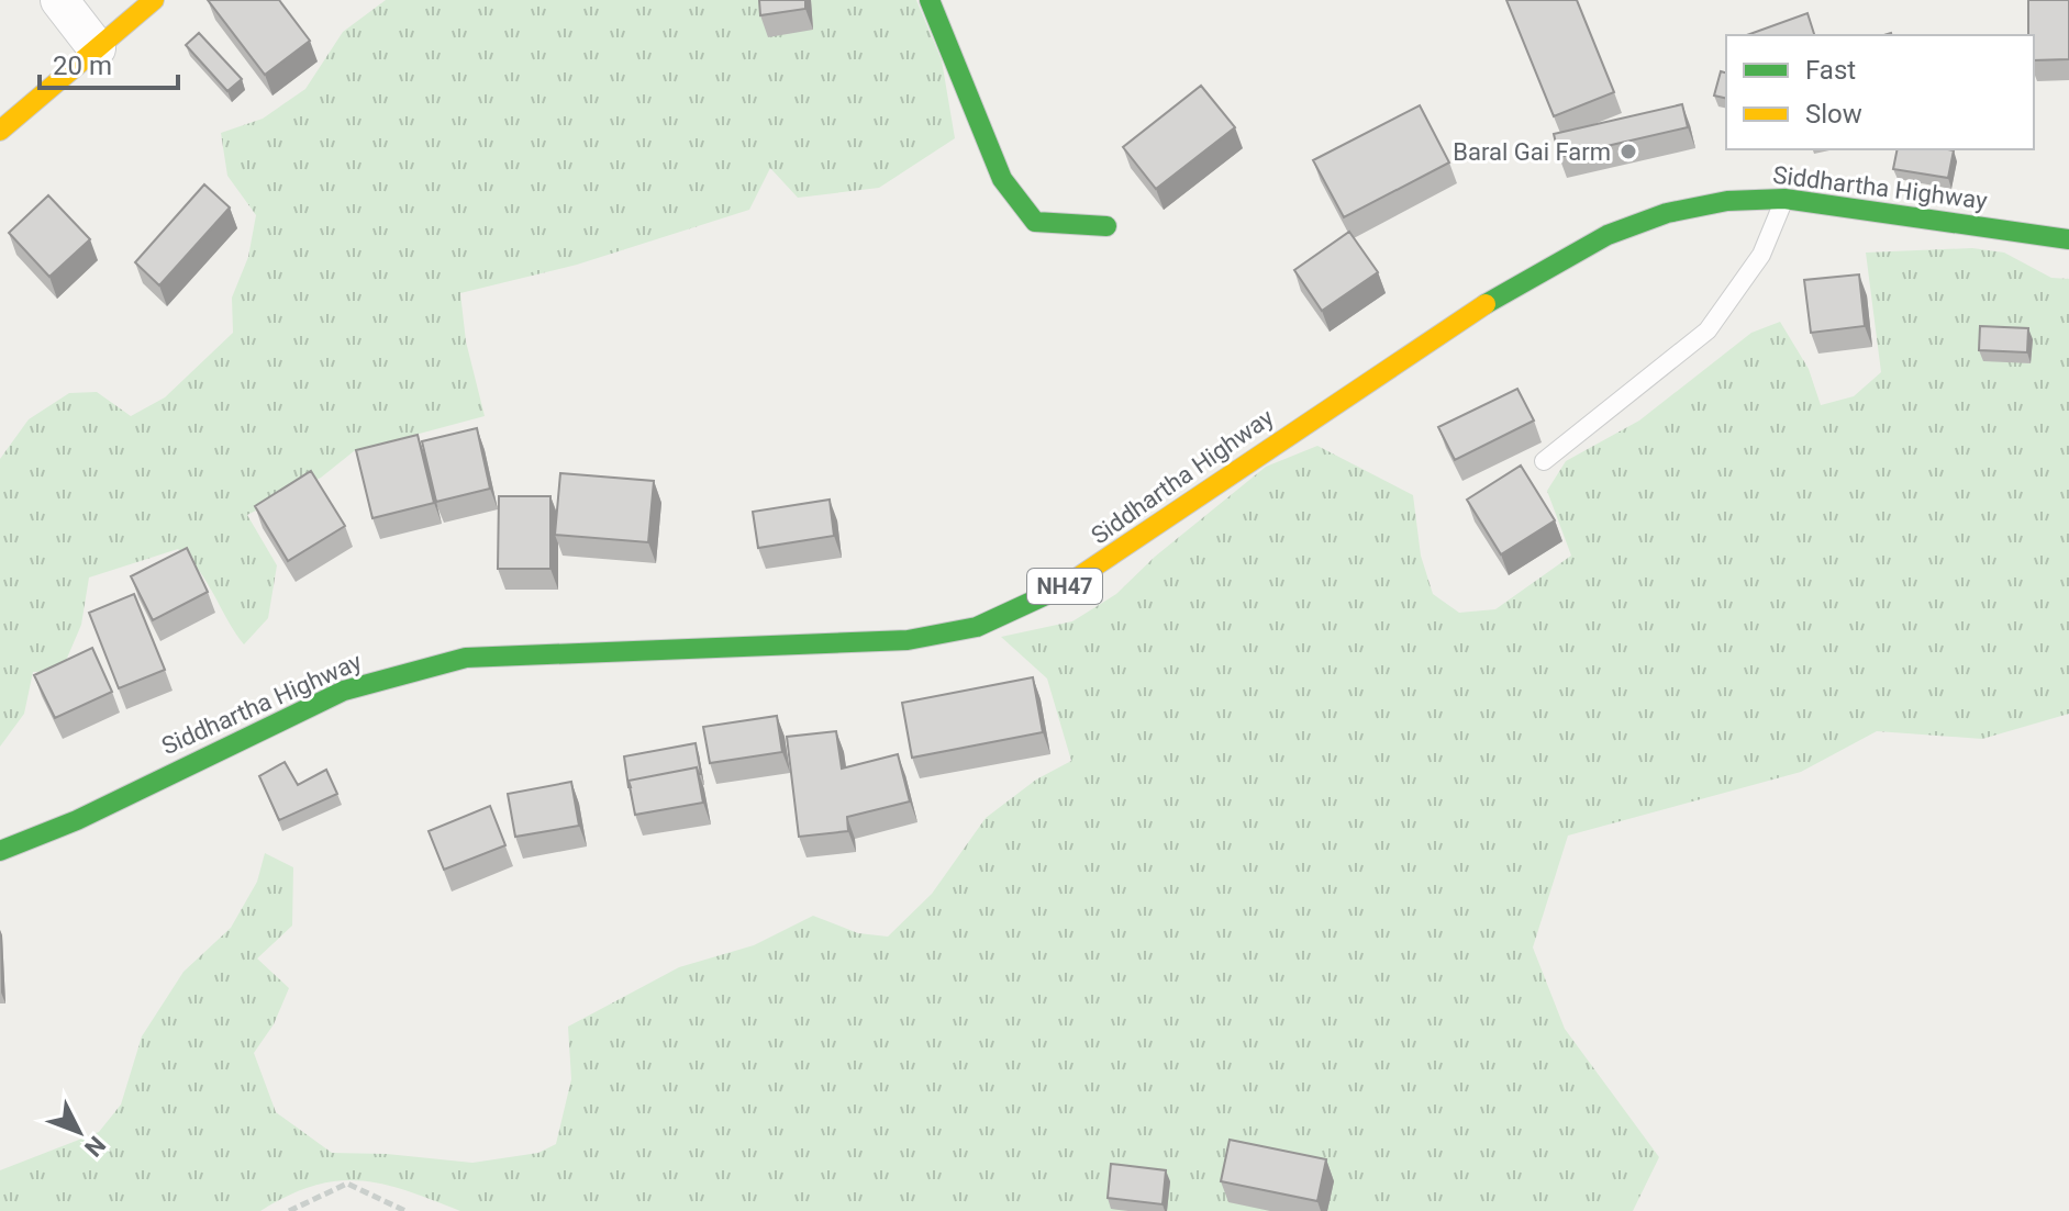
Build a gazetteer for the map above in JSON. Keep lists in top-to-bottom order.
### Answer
{
  "streets": {
    "main road": ["Siddhartha Highway", "NH47"]
  },
  "places": ["Baral Gai Farm"],
  "legend": ["Fast", "Slow"],
  "scale_bar": "20 m",
  "north": "bottom right"
}
